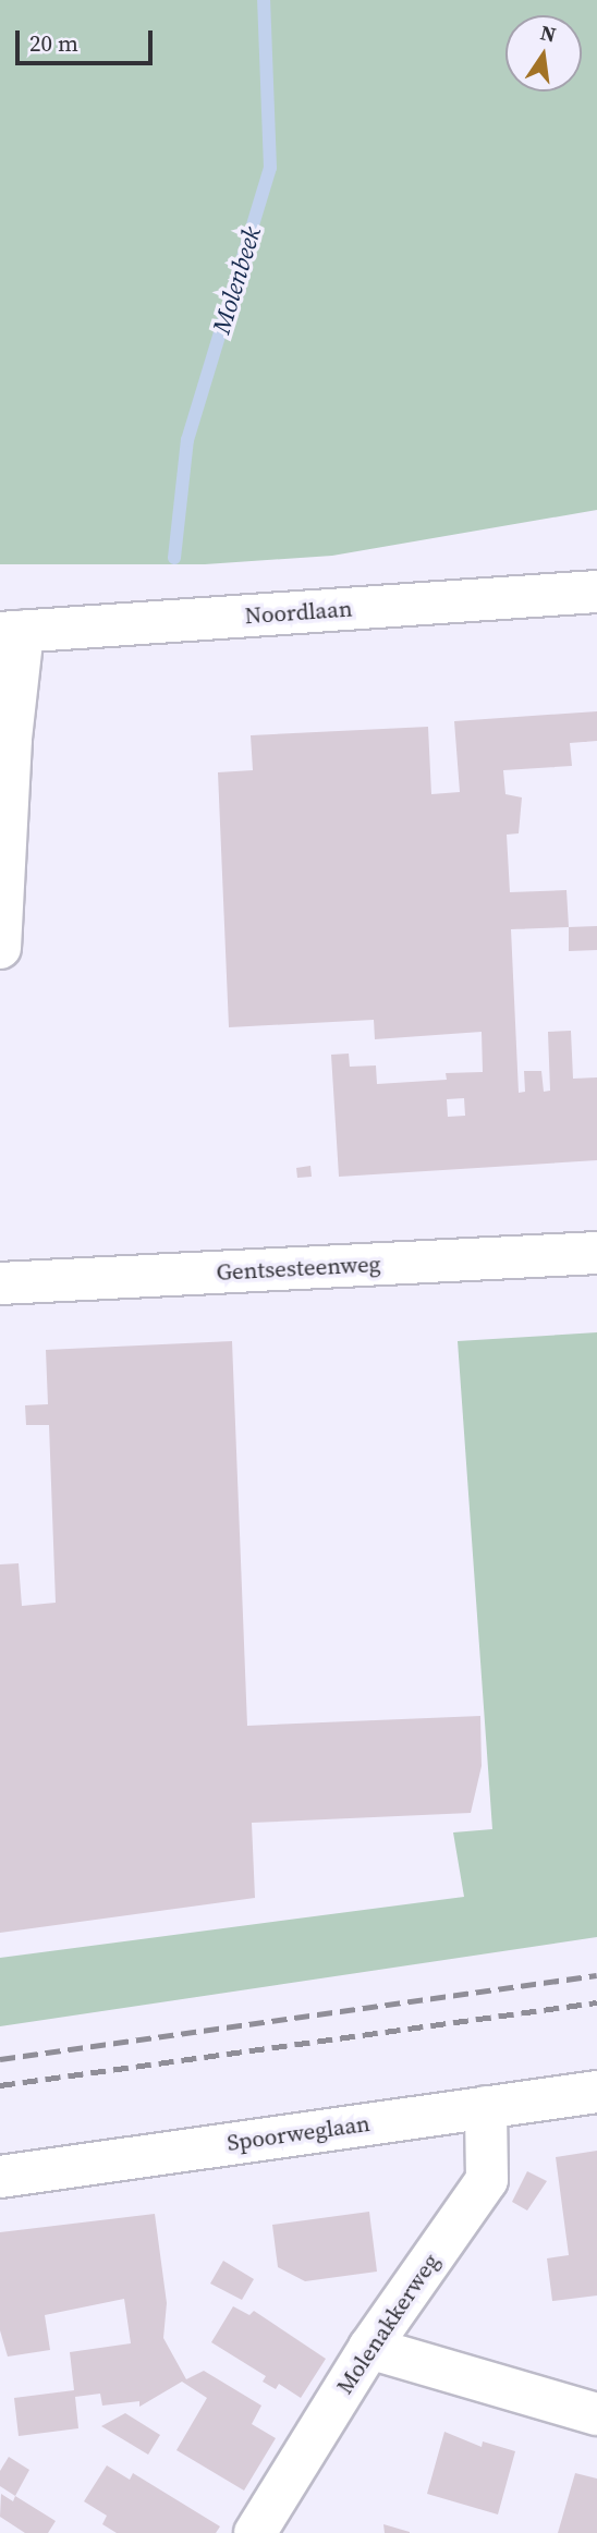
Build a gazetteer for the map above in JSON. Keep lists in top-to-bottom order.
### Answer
{
  "streets": {
    "street": [
      "Noordlaan",
      "Gentsesteenweg",
      "Spoorweglaan",
      "Molenakkerweg"
    ]
  },
  "crossings": [
    ["Spoorweglaan", "Molenakkerweg"]
  ],
  "water": ["Molenbeek"],
  "scale_bar": "20 m",
  "north": "top"
}
